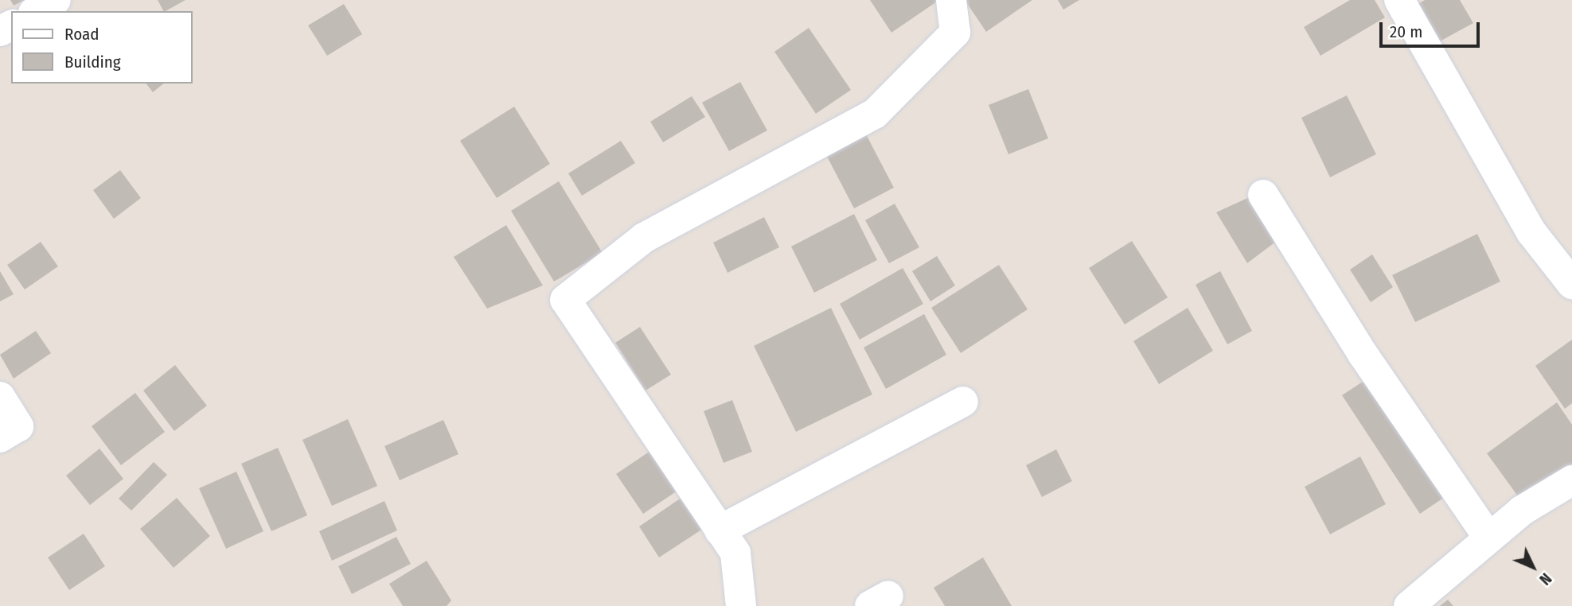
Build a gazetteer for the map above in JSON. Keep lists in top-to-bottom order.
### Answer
{
  "legend": ["Road", "Building"],
  "scale_bar": "20 m",
  "north": "bottom right"
}
